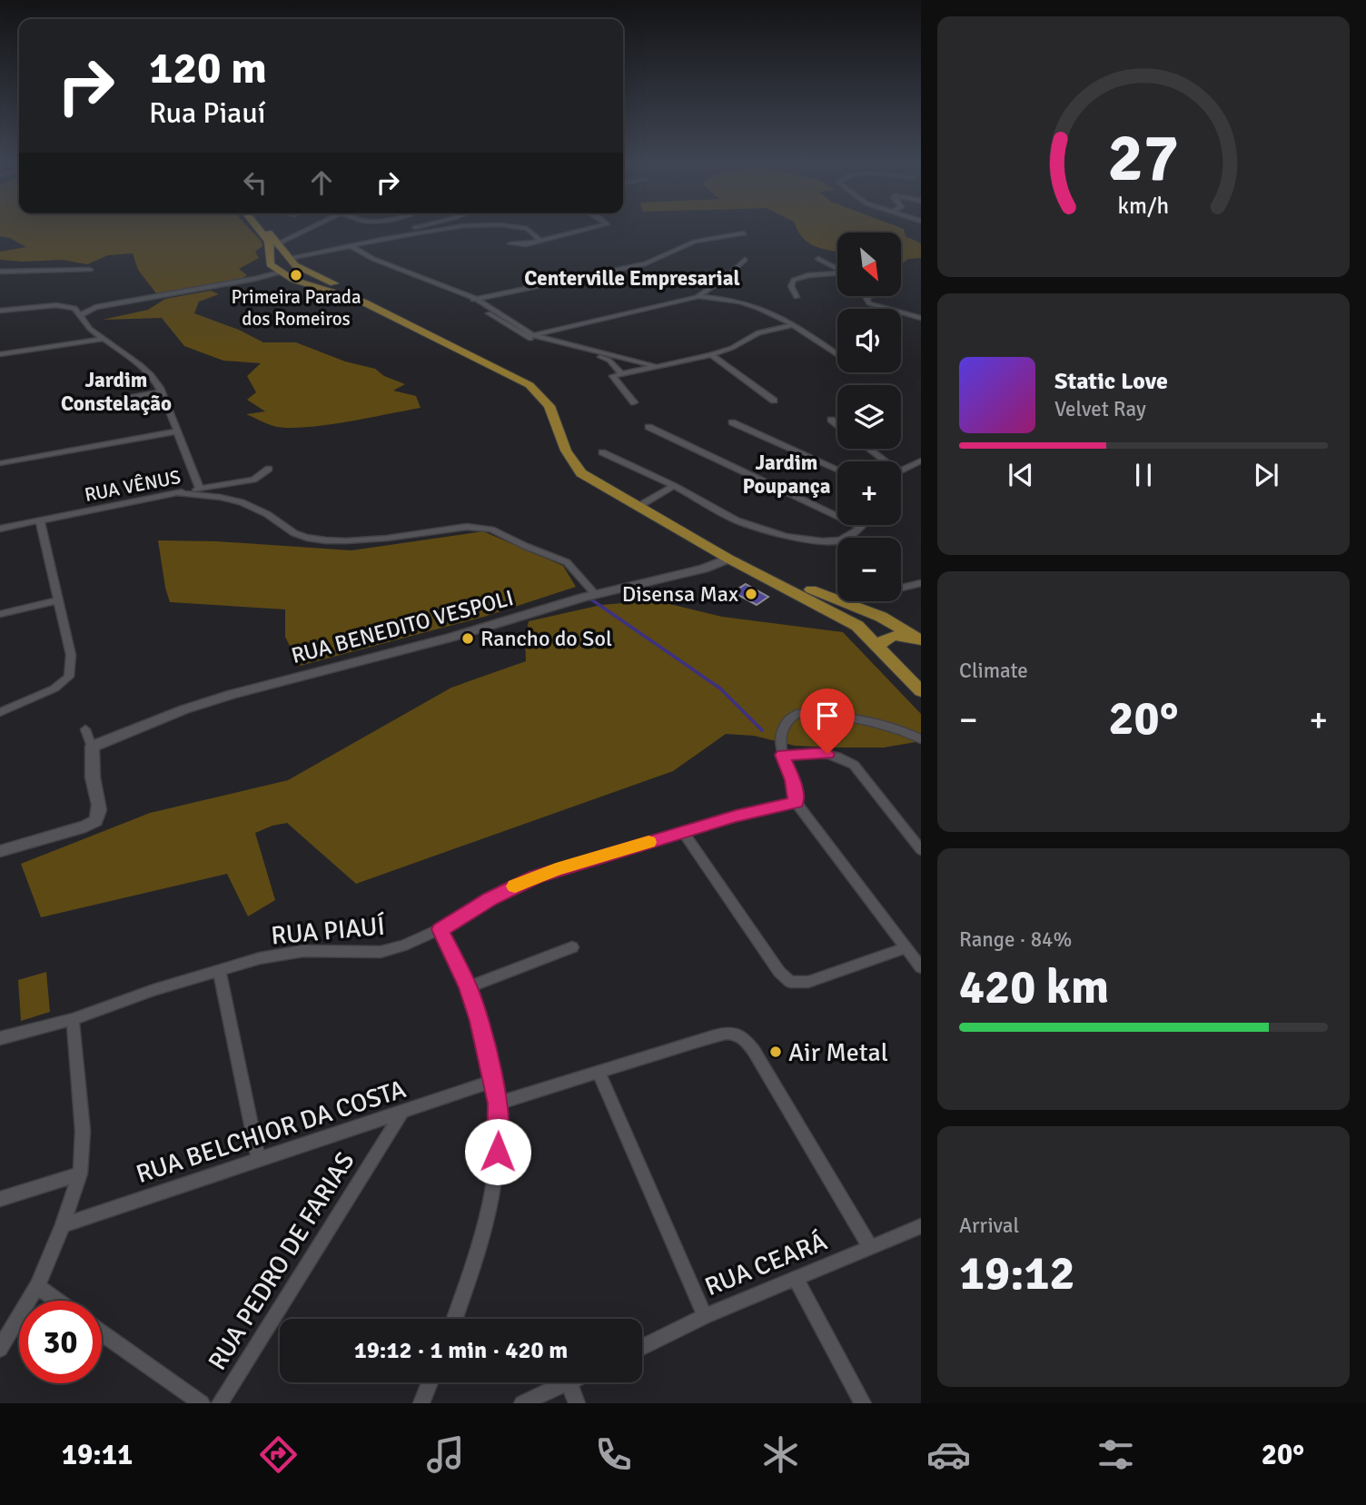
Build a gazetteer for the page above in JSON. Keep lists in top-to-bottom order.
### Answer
{
  "streets": {
    "street": [
      "RUA VÊNUS",
      "RUA BENEDITO VESPOLI",
      "RUA PIAUÍ",
      "RUA BELCHIOR DA COSTA",
      "RUA PEDRO DE FARIAS",
      "RUA CEARÁ"
    ]
  },
  "crossings": [
    ["RUA BELCHIOR DA COSTA", "RUA PEDRO DE FARIAS"]
  ],
  "districts": ["Centerville Empresarial", "Jardim Constelação", "Jardim Poupança"],
  "places": [
    "Primeira Parada dos Romeiros",
    "Disensa Max",
    "Rancho do Sol",
    "Air Metal"
  ],
  "north": "bottom right",
  "page": {
    "turn": ["120 m", "Rua Piauí"],
    "map_buttons": ["+", "−"],
    "song": ["Static Love", "Velvet Ray"],
    "tile": [
      "Climate",
      ["Range · 84%", "420 km"],
      ["Arrival", "19:12"]
    ],
    "heat": ["−", "20°", "+"],
    "limit": "30",
    "trip": "19:12 · 1 min · 420 m",
    "tabs": ["19:11", "20°"],
    "gauge": ["27", "km/h"]
  }
}
